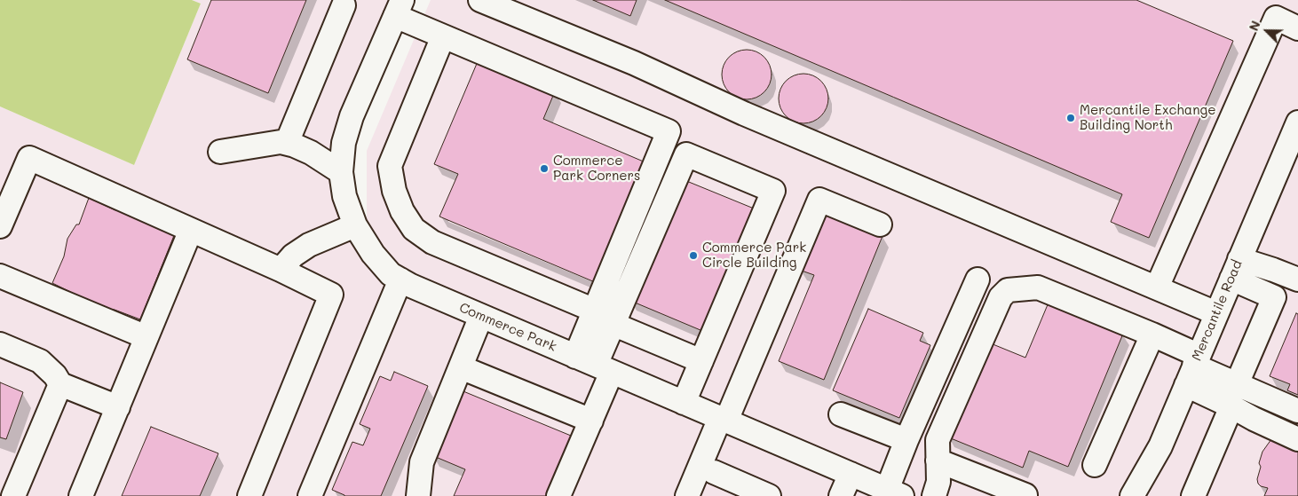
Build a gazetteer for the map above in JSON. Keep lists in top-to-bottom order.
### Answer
{
  "streets": {
    "street": ["Mercantile Road", "Commerce Park"]
  },
  "places": ["Mercantile Exchange Building North", "Commerce Park Corners", "Commerce Park Circle Building"],
  "north": "top left"
}
